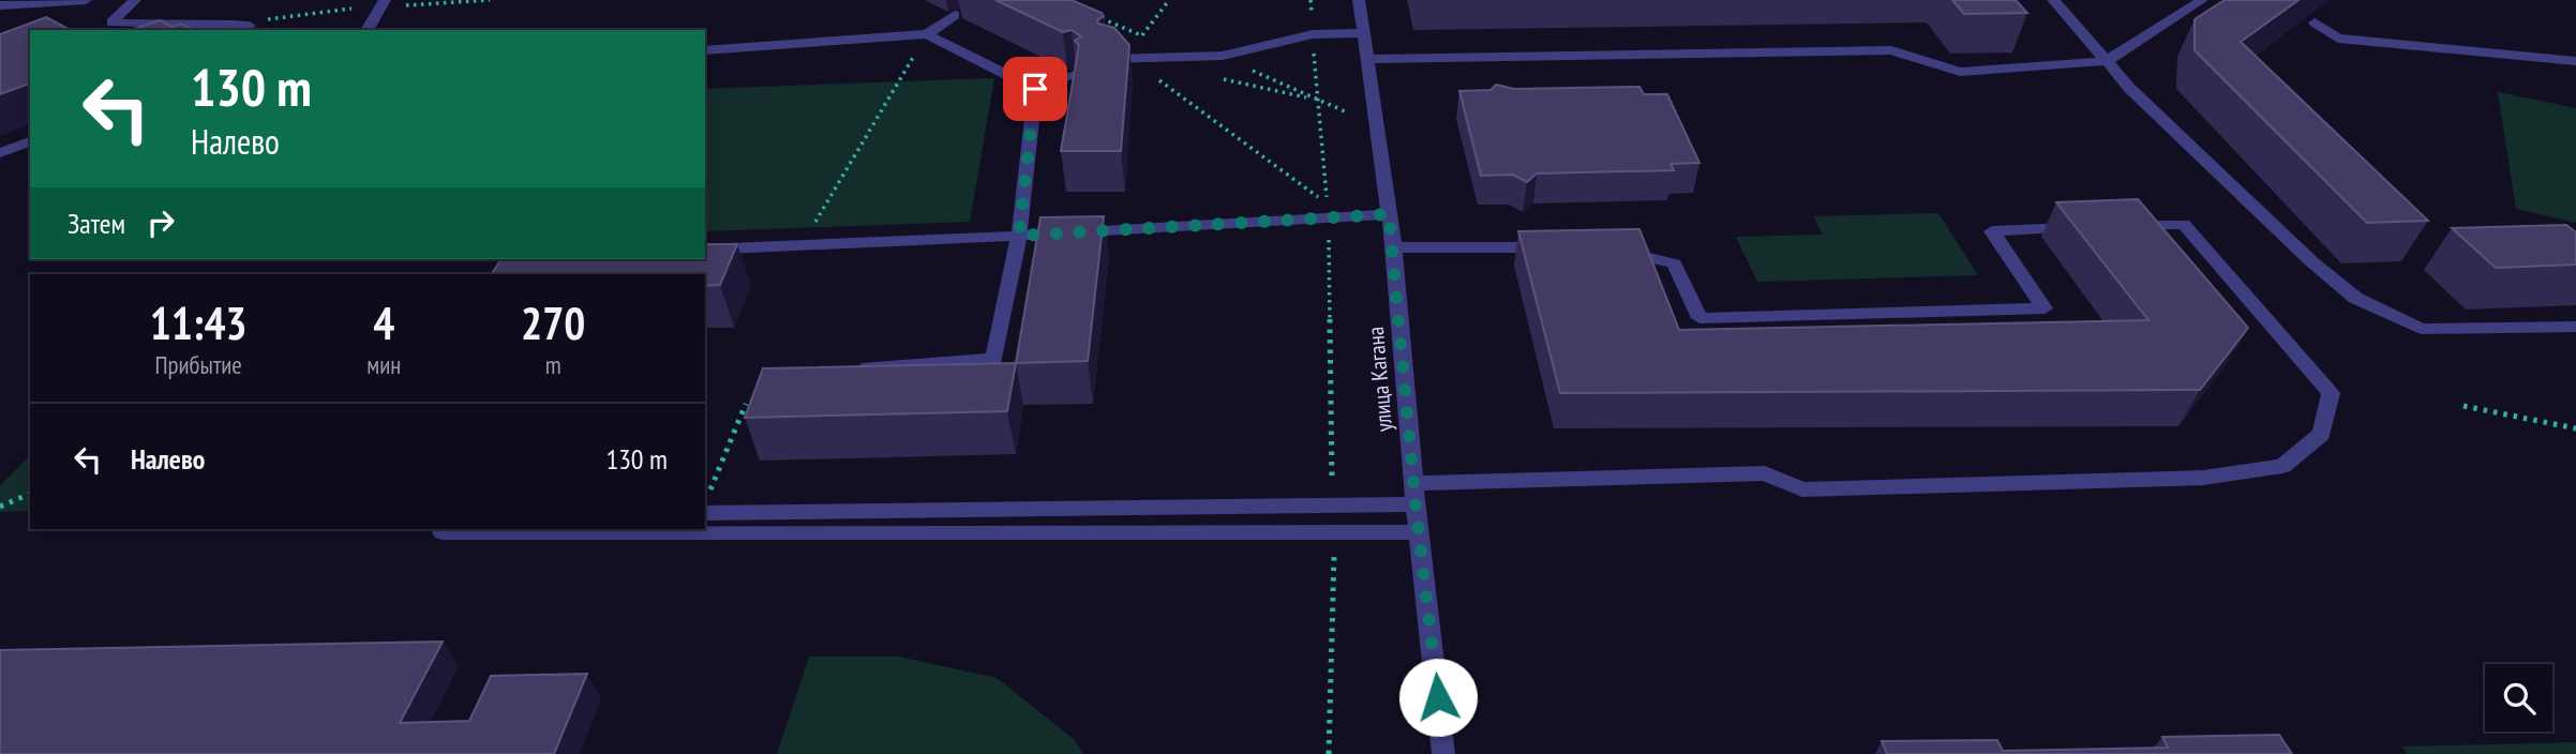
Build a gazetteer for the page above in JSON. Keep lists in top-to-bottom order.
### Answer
{
  "streets": {
    "street": ["улица Кагана"]
  },
  "page": {
    "turn": ["130 m", "Налево"],
    "then": "Затем",
    "eta": [
      "11:43",
      "Прибытие",
      "4",
      "мин",
      "270",
      "m"
    ],
    "list": [
      {
        "name": "Налево",
        "value": "130 m"
      }
    ]
  }
}
